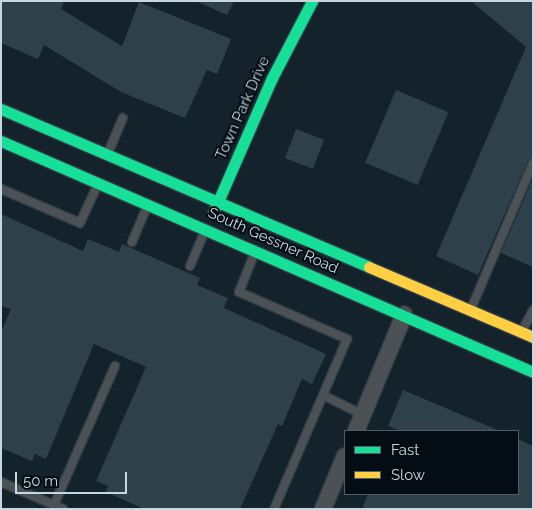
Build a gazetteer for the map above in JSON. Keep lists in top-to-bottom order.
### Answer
{
  "streets": {
    "main road": ["Town Park Drive", "South Gessner Road"]
  },
  "crossings": [
    ["Town Park Drive", "South Gessner Road"]
  ],
  "legend": ["Fast", "Slow"],
  "scale_bar": "50 m"
}
